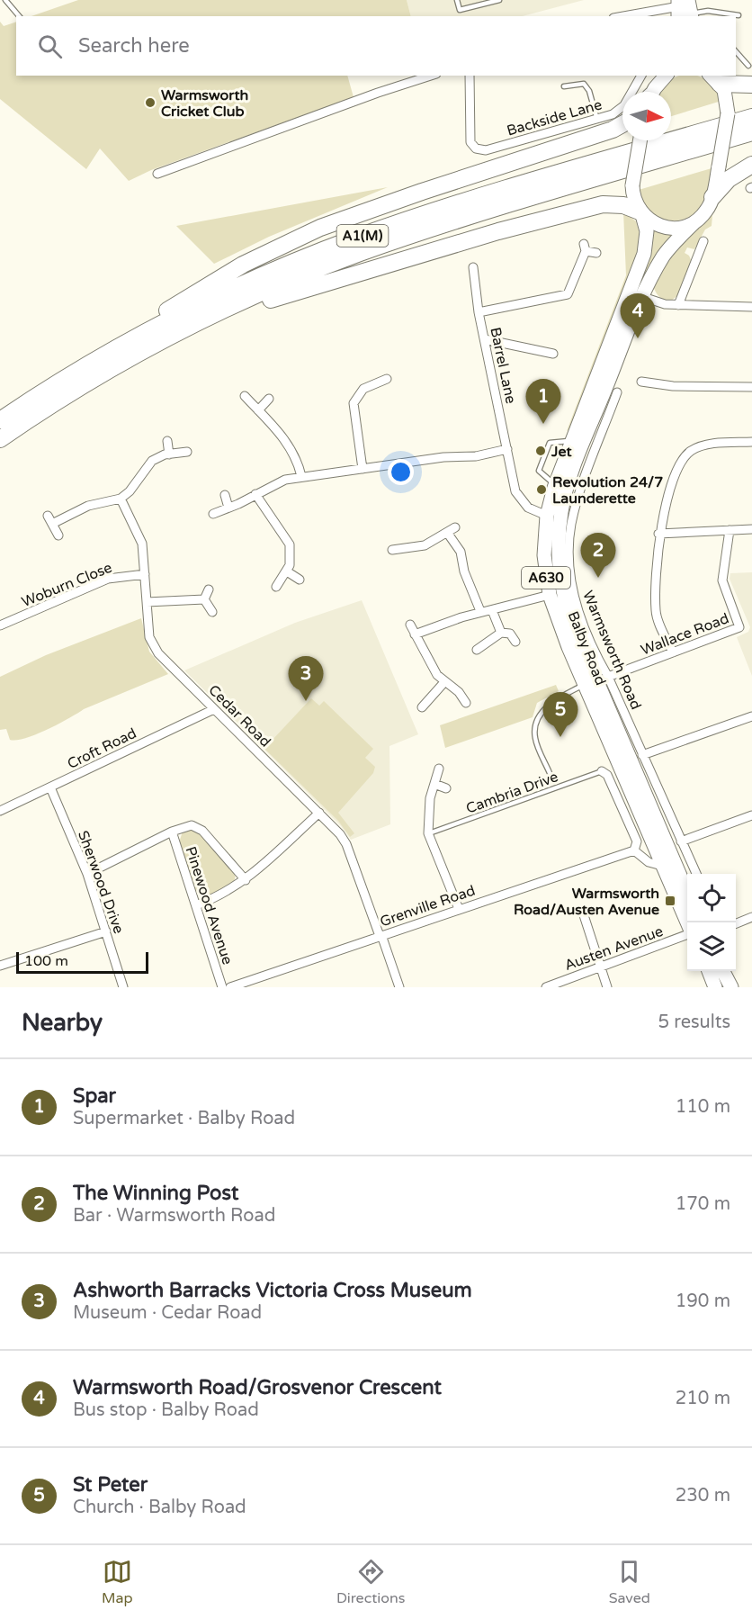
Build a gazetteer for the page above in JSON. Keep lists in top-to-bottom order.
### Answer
{
  "streets": {
    "highway": ["A1(M)"],
    "main road": ["A630", "Balby Road"],
    "street": [
      "Backside Lane",
      "Barrel Lane",
      "Woburn Close",
      "Wallace Road",
      "Warmsworth Road",
      "Cedar Road",
      "Croft Road",
      "Sherwood Drive",
      "Pinewood Avenue",
      "Grenville Road",
      "Austen Avenue"
    ],
    "lane": ["Cambria Drive"]
  },
  "crossings": [
    ["Barrel Lane", "Balby Road"],
    ["Woburn Close", "Cedar Road"],
    ["Wallace Road", "Warmsworth Road"],
    ["Cedar Road", "Croft Road"],
    ["Cedar Road", "Grenville Road"],
    ["Croft Road", "Sherwood Drive"]
  ],
  "places": {
    "other": ["Warmsworth Cricket Club", "Jet", "Revolution 24/7 Launderette"],
    "transit": ["Warmsworth Road/Austen Avenue"]
  },
  "scale_bar": "100 m",
  "north": "right",
  "page": {
    "search": "Search here",
    "pins": [
      "4",
      "1",
      "2",
      "3",
      "5"
    ],
    "scale": "100 m",
    "heading": ["Nearby", "5 results"],
    "list": [
      {
        "mark": "1",
        "name": "Spar",
        "note": "Supermarket · Balby Road",
        "value": "110 m"
      },
      {
        "mark": "2",
        "name": "The Winning Post",
        "note": "Bar · Warmsworth Road",
        "value": "170 m"
      },
      {
        "mark": "3",
        "name": "Ashworth Barracks Victoria Cross Museum",
        "note": "Museum · Cedar Road",
        "value": "190 m"
      },
      {
        "mark": "4",
        "name": "Warmsworth Road/Grosvenor Crescent",
        "note": "Bus stop · Balby Road",
        "value": "210 m"
      },
      {
        "mark": "5",
        "name": "St Peter",
        "note": "Church · Balby Road",
        "value": "230 m"
      }
    ],
    "nav": ["Map", "Directions", "Saved"]
  }
}
